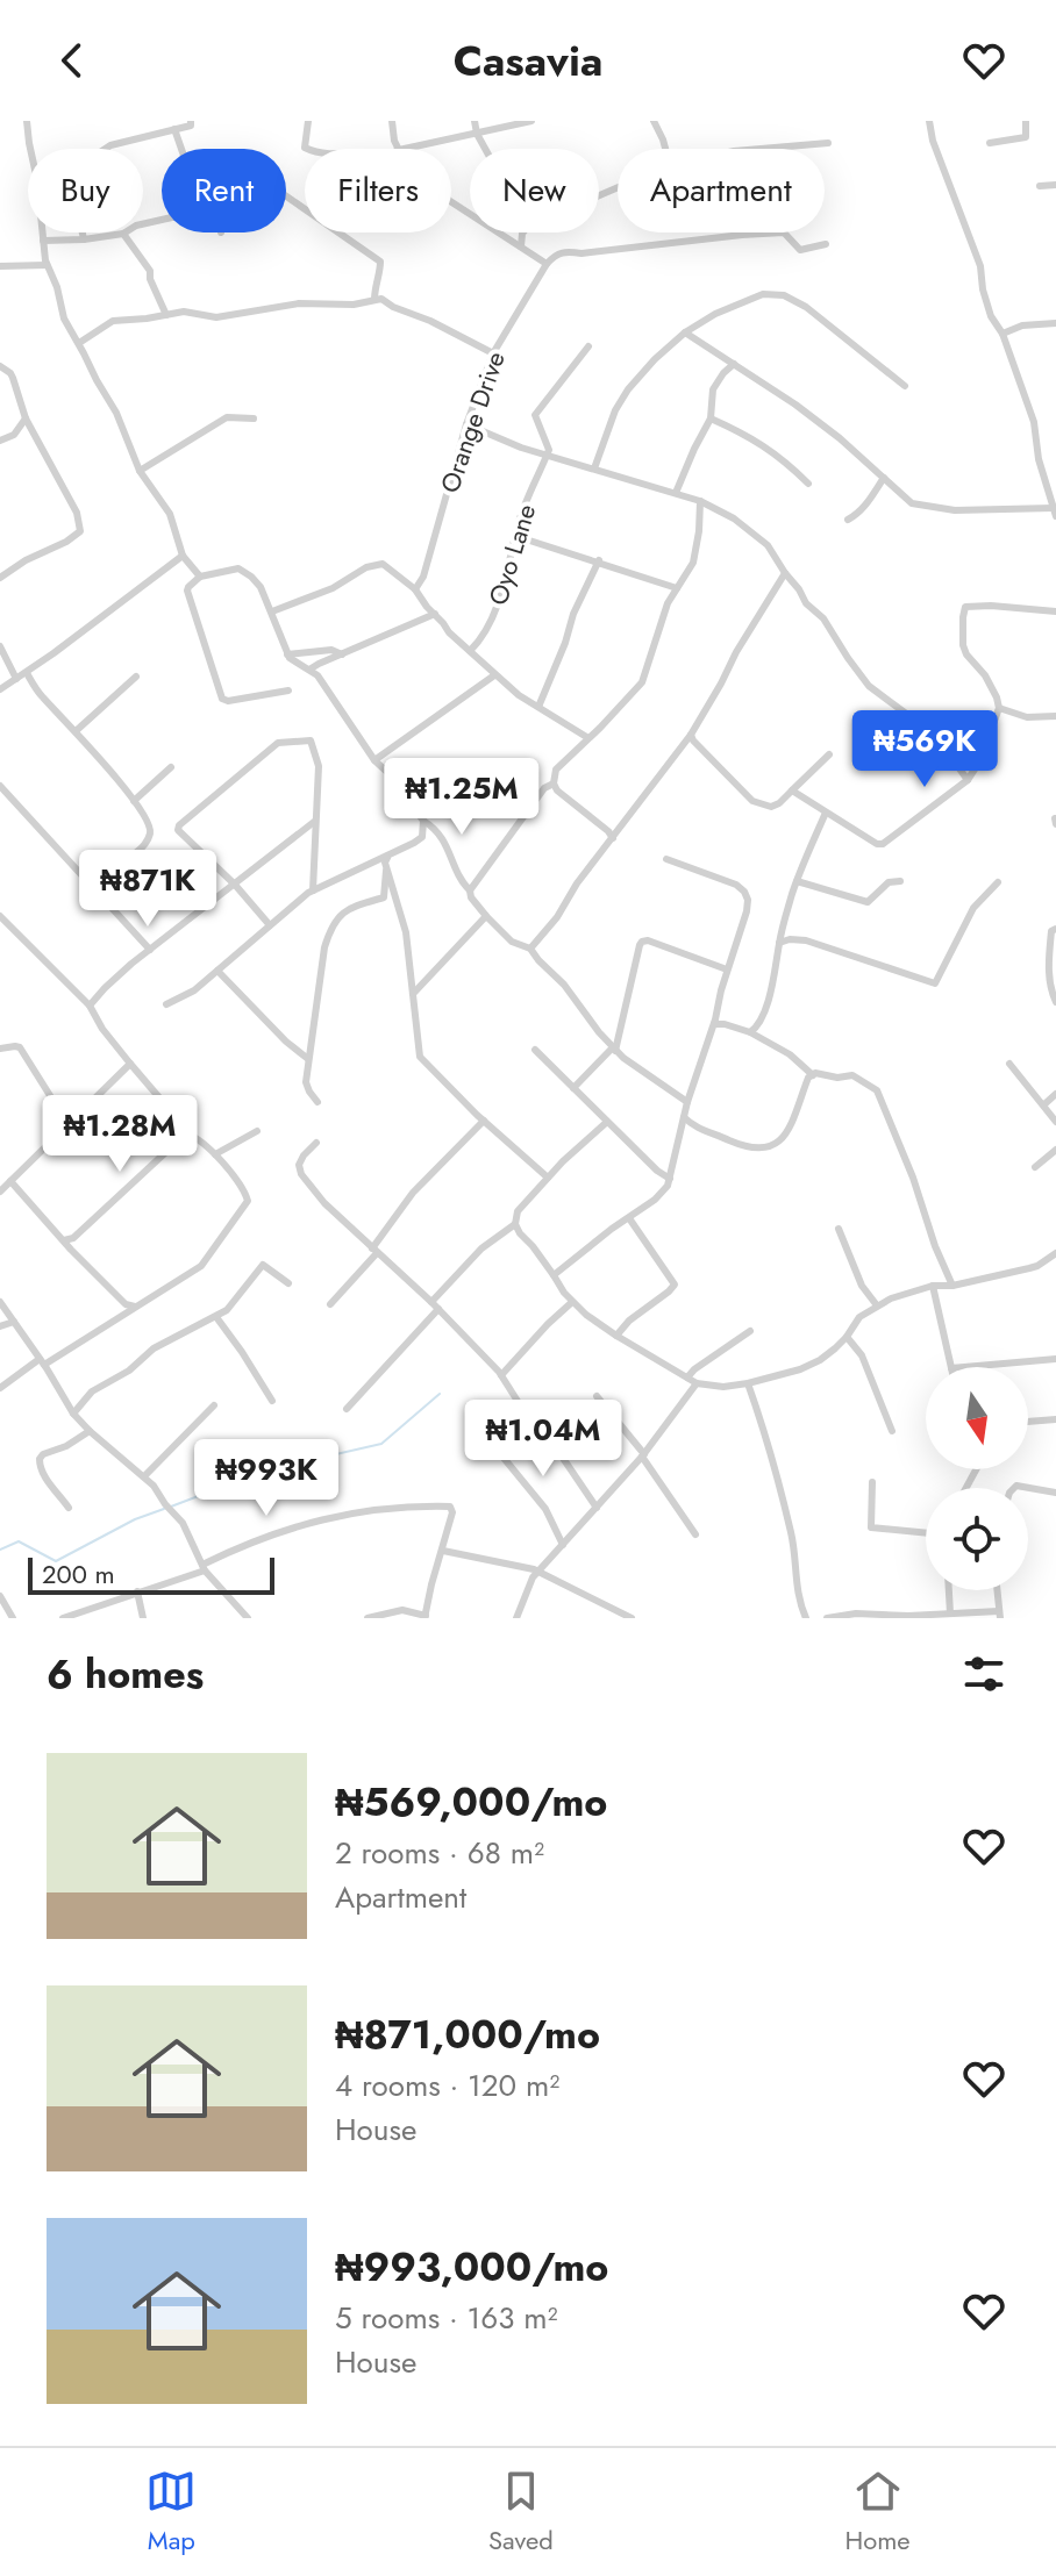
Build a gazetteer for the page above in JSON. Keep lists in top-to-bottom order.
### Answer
{
  "streets": {
    "street": ["Orange Drive", "Oyo Lane"]
  },
  "scale_bar": "200 m",
  "north": "bottom",
  "page": {
    "header": "Casavia",
    "chip": [
      "Buy",
      "Rent",
      "Filters",
      "New",
      "Apartment"
    ],
    "price": [
      "₦569K",
      "₦1.25M",
      "₦871K",
      "₦1.28M",
      "₦1.04M",
      "₦993K"
    ],
    "scale": "200 m",
    "heading": "6 homes",
    "list": [
      {
        "name": "₦569,000/mo",
        "note": "2 rooms · 68 m² · Apartment"
      },
      {
        "name": "₦871,000/mo",
        "note": "4 rooms · 120 m² · House"
      },
      {
        "name": "₦993,000/mo",
        "note": "5 rooms · 163 m² · House"
      }
    ],
    "tabs": ["Map", "Saved", "Home"]
  }
}
